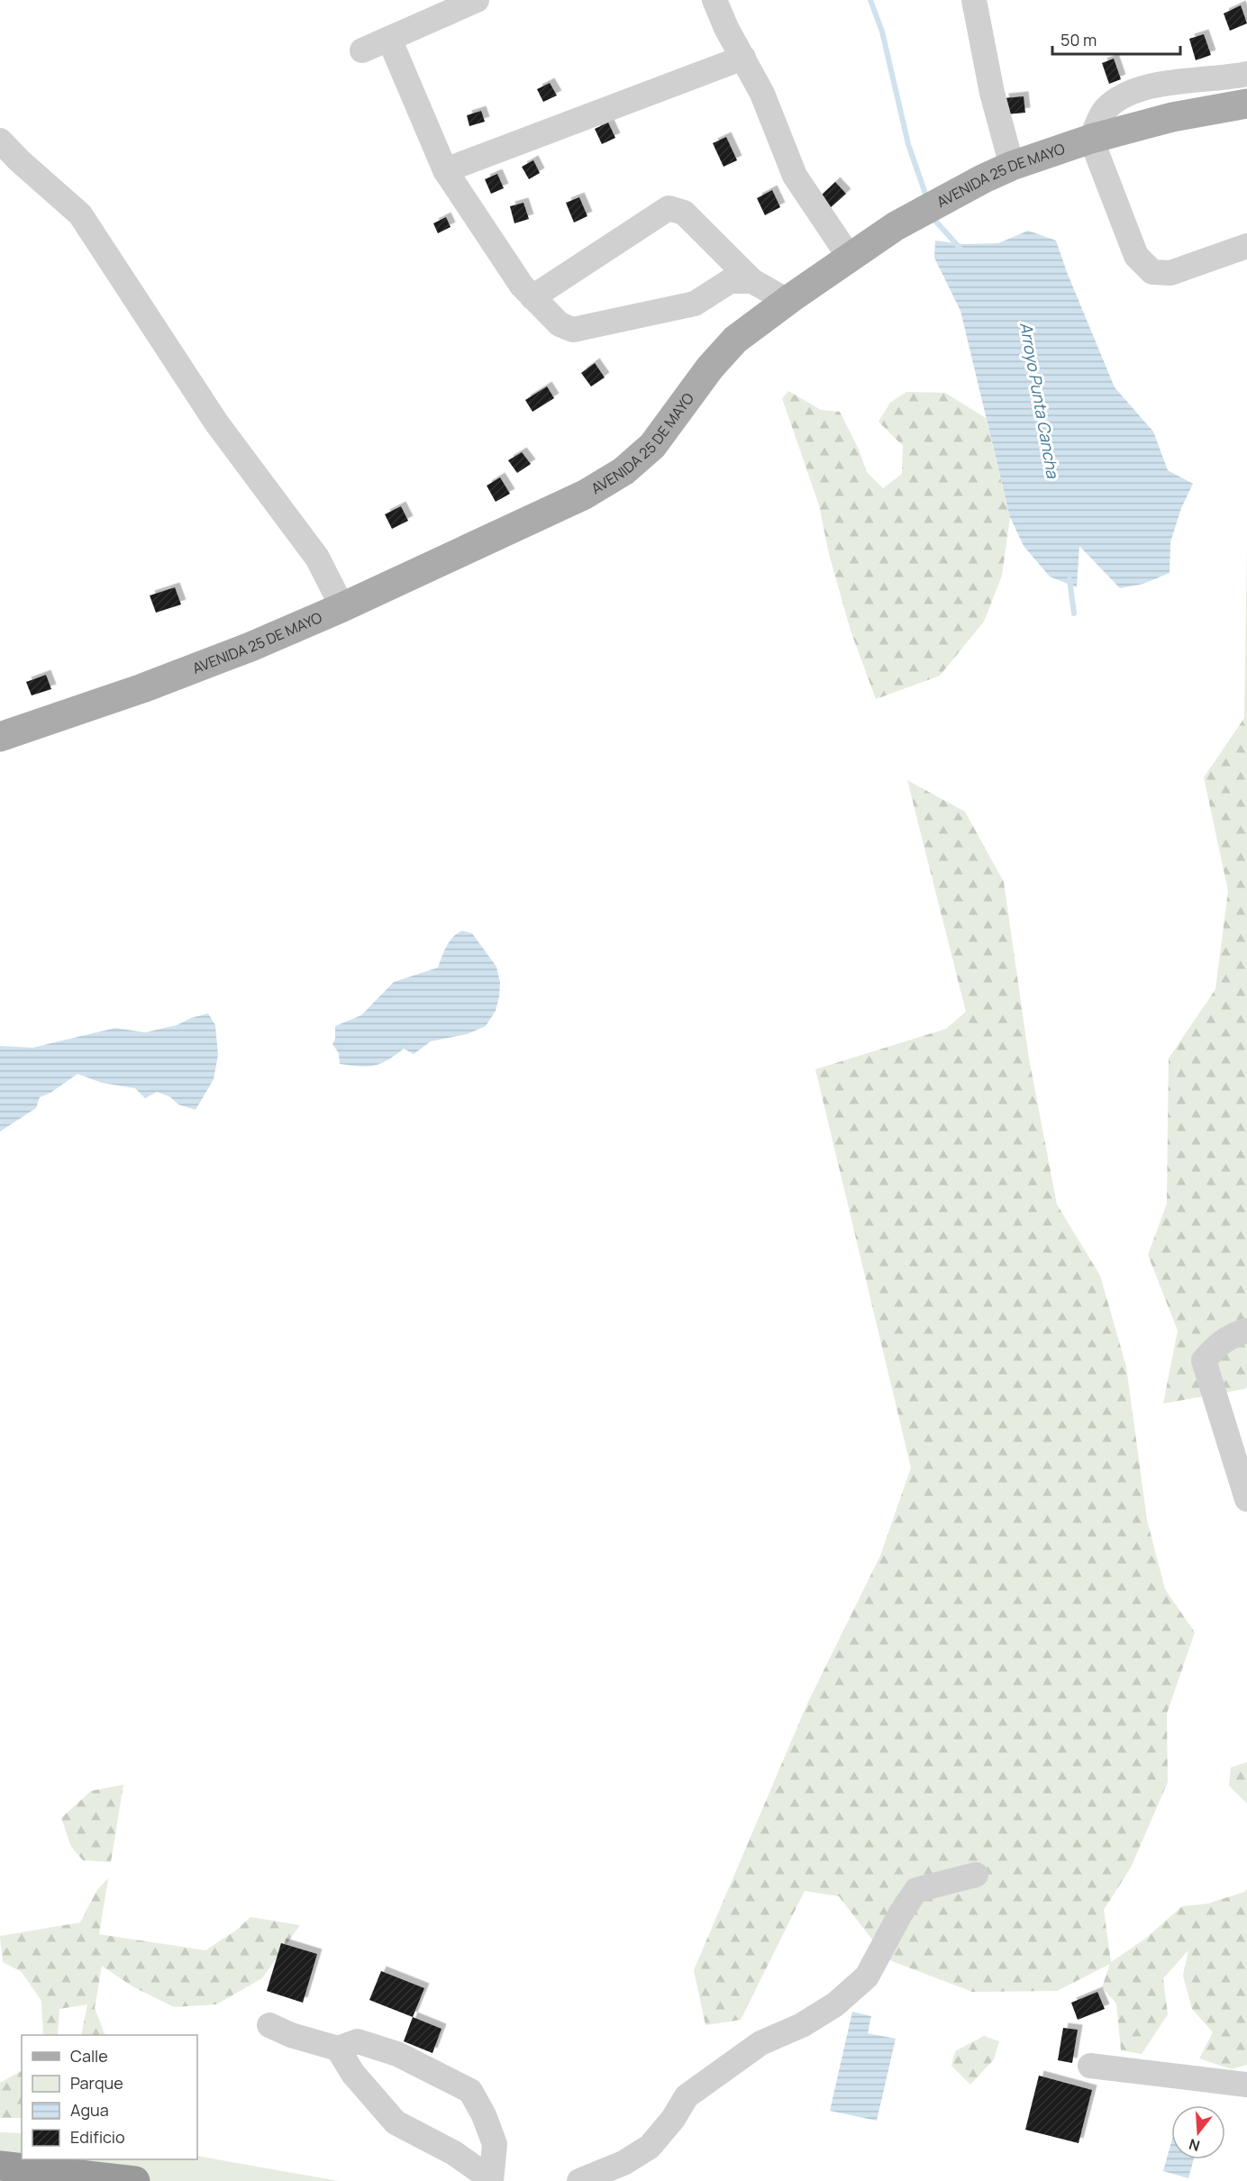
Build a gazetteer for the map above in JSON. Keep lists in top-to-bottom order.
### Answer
{
  "streets": {
    "main road": ["AVENIDA 25 DE MAYO"]
  },
  "water": ["Arroyo Punta Cancha"],
  "legend": [
    "Calle",
    "Parque",
    "Agua",
    "Edificio"
  ],
  "scale_bar": "50 m",
  "north": "bottom"
}
